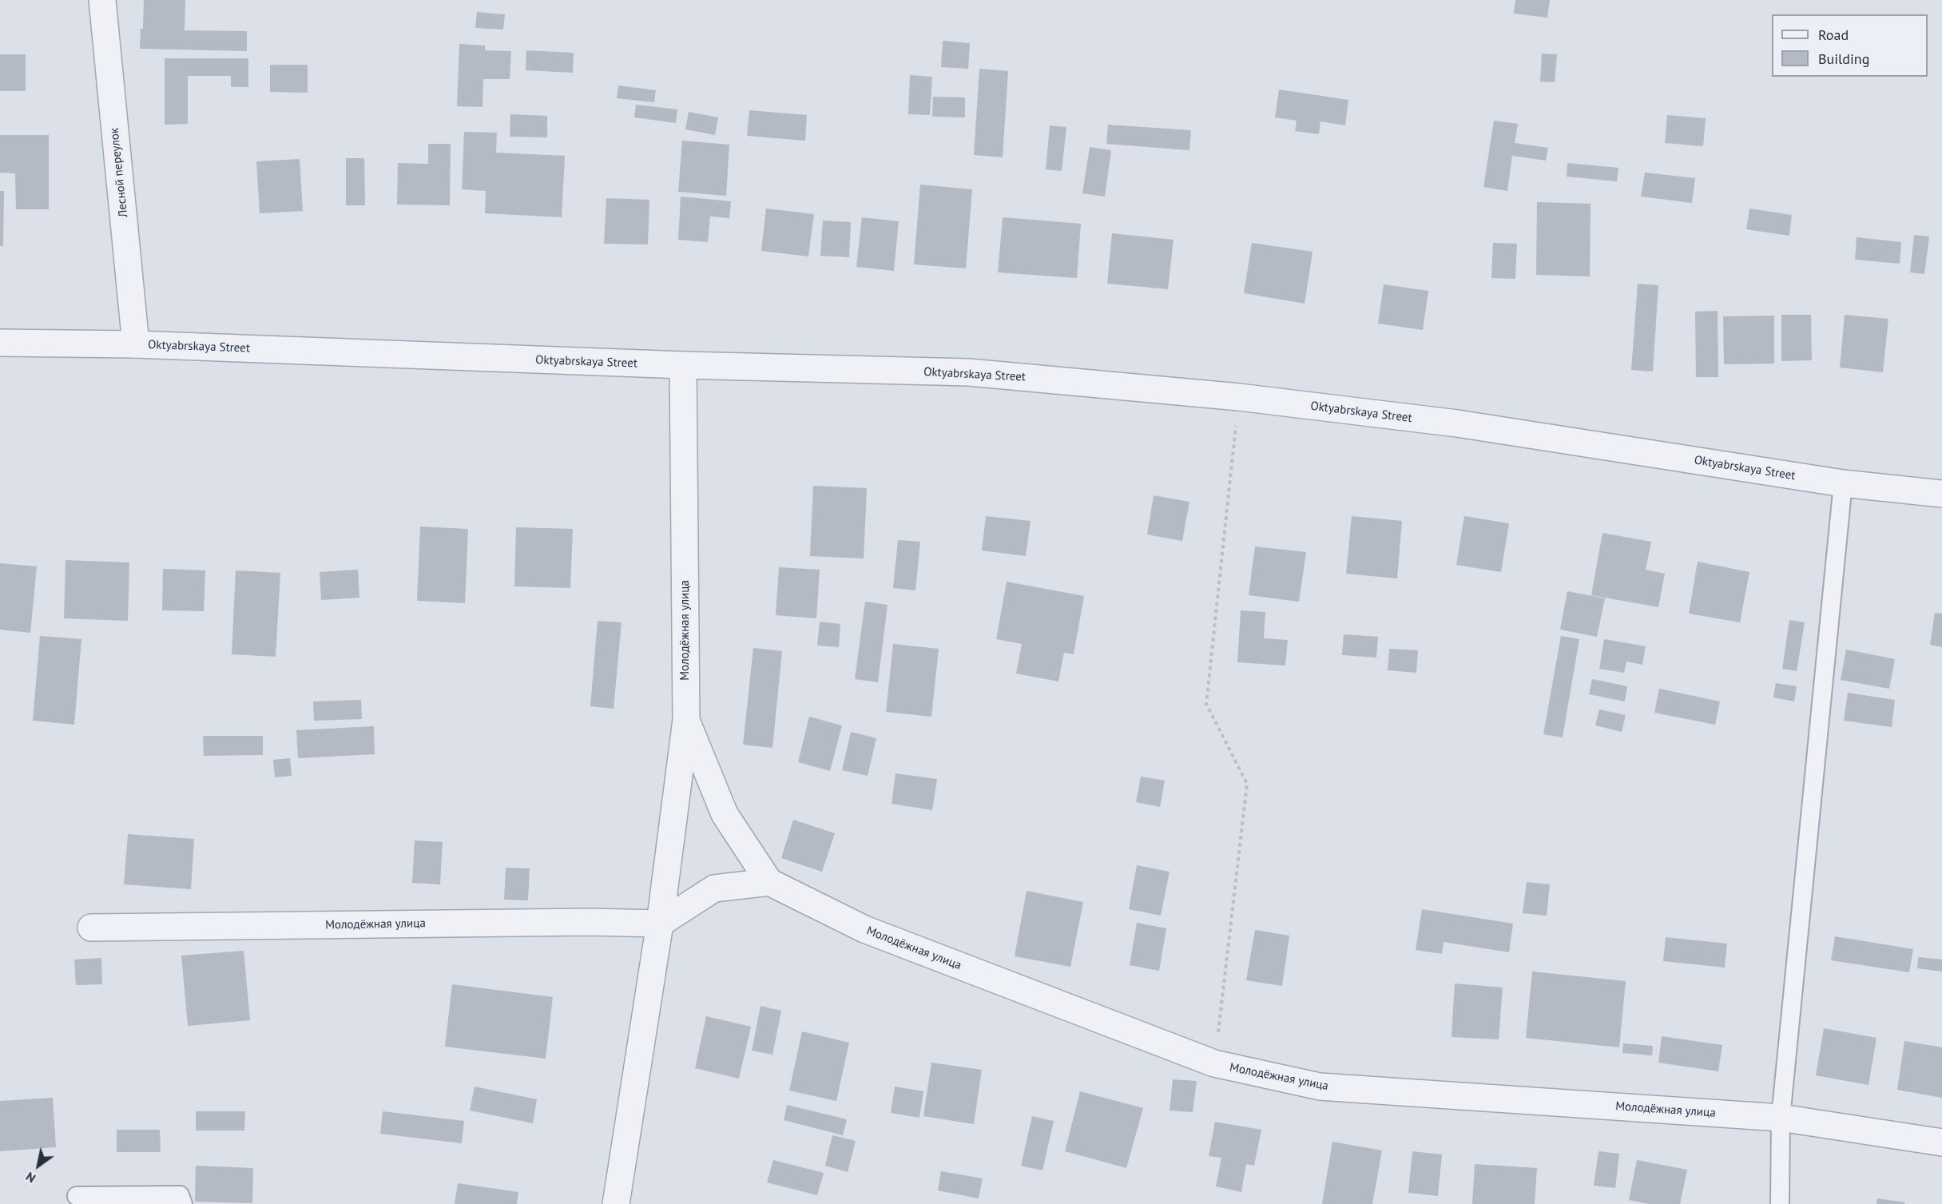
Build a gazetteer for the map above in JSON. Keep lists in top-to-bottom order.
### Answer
{
  "streets": {
    "street": ["Лесной переулок", "Oktyabrskaya Street", "Молодёжная улица"]
  },
  "crossings": [
    ["Лесной переулок", "Oktyabrskaya Street"],
    ["Oktyabrskaya Street", "Молодёжная улица"]
  ],
  "legend": ["Road", "Building"],
  "north": "bottom left"
}
